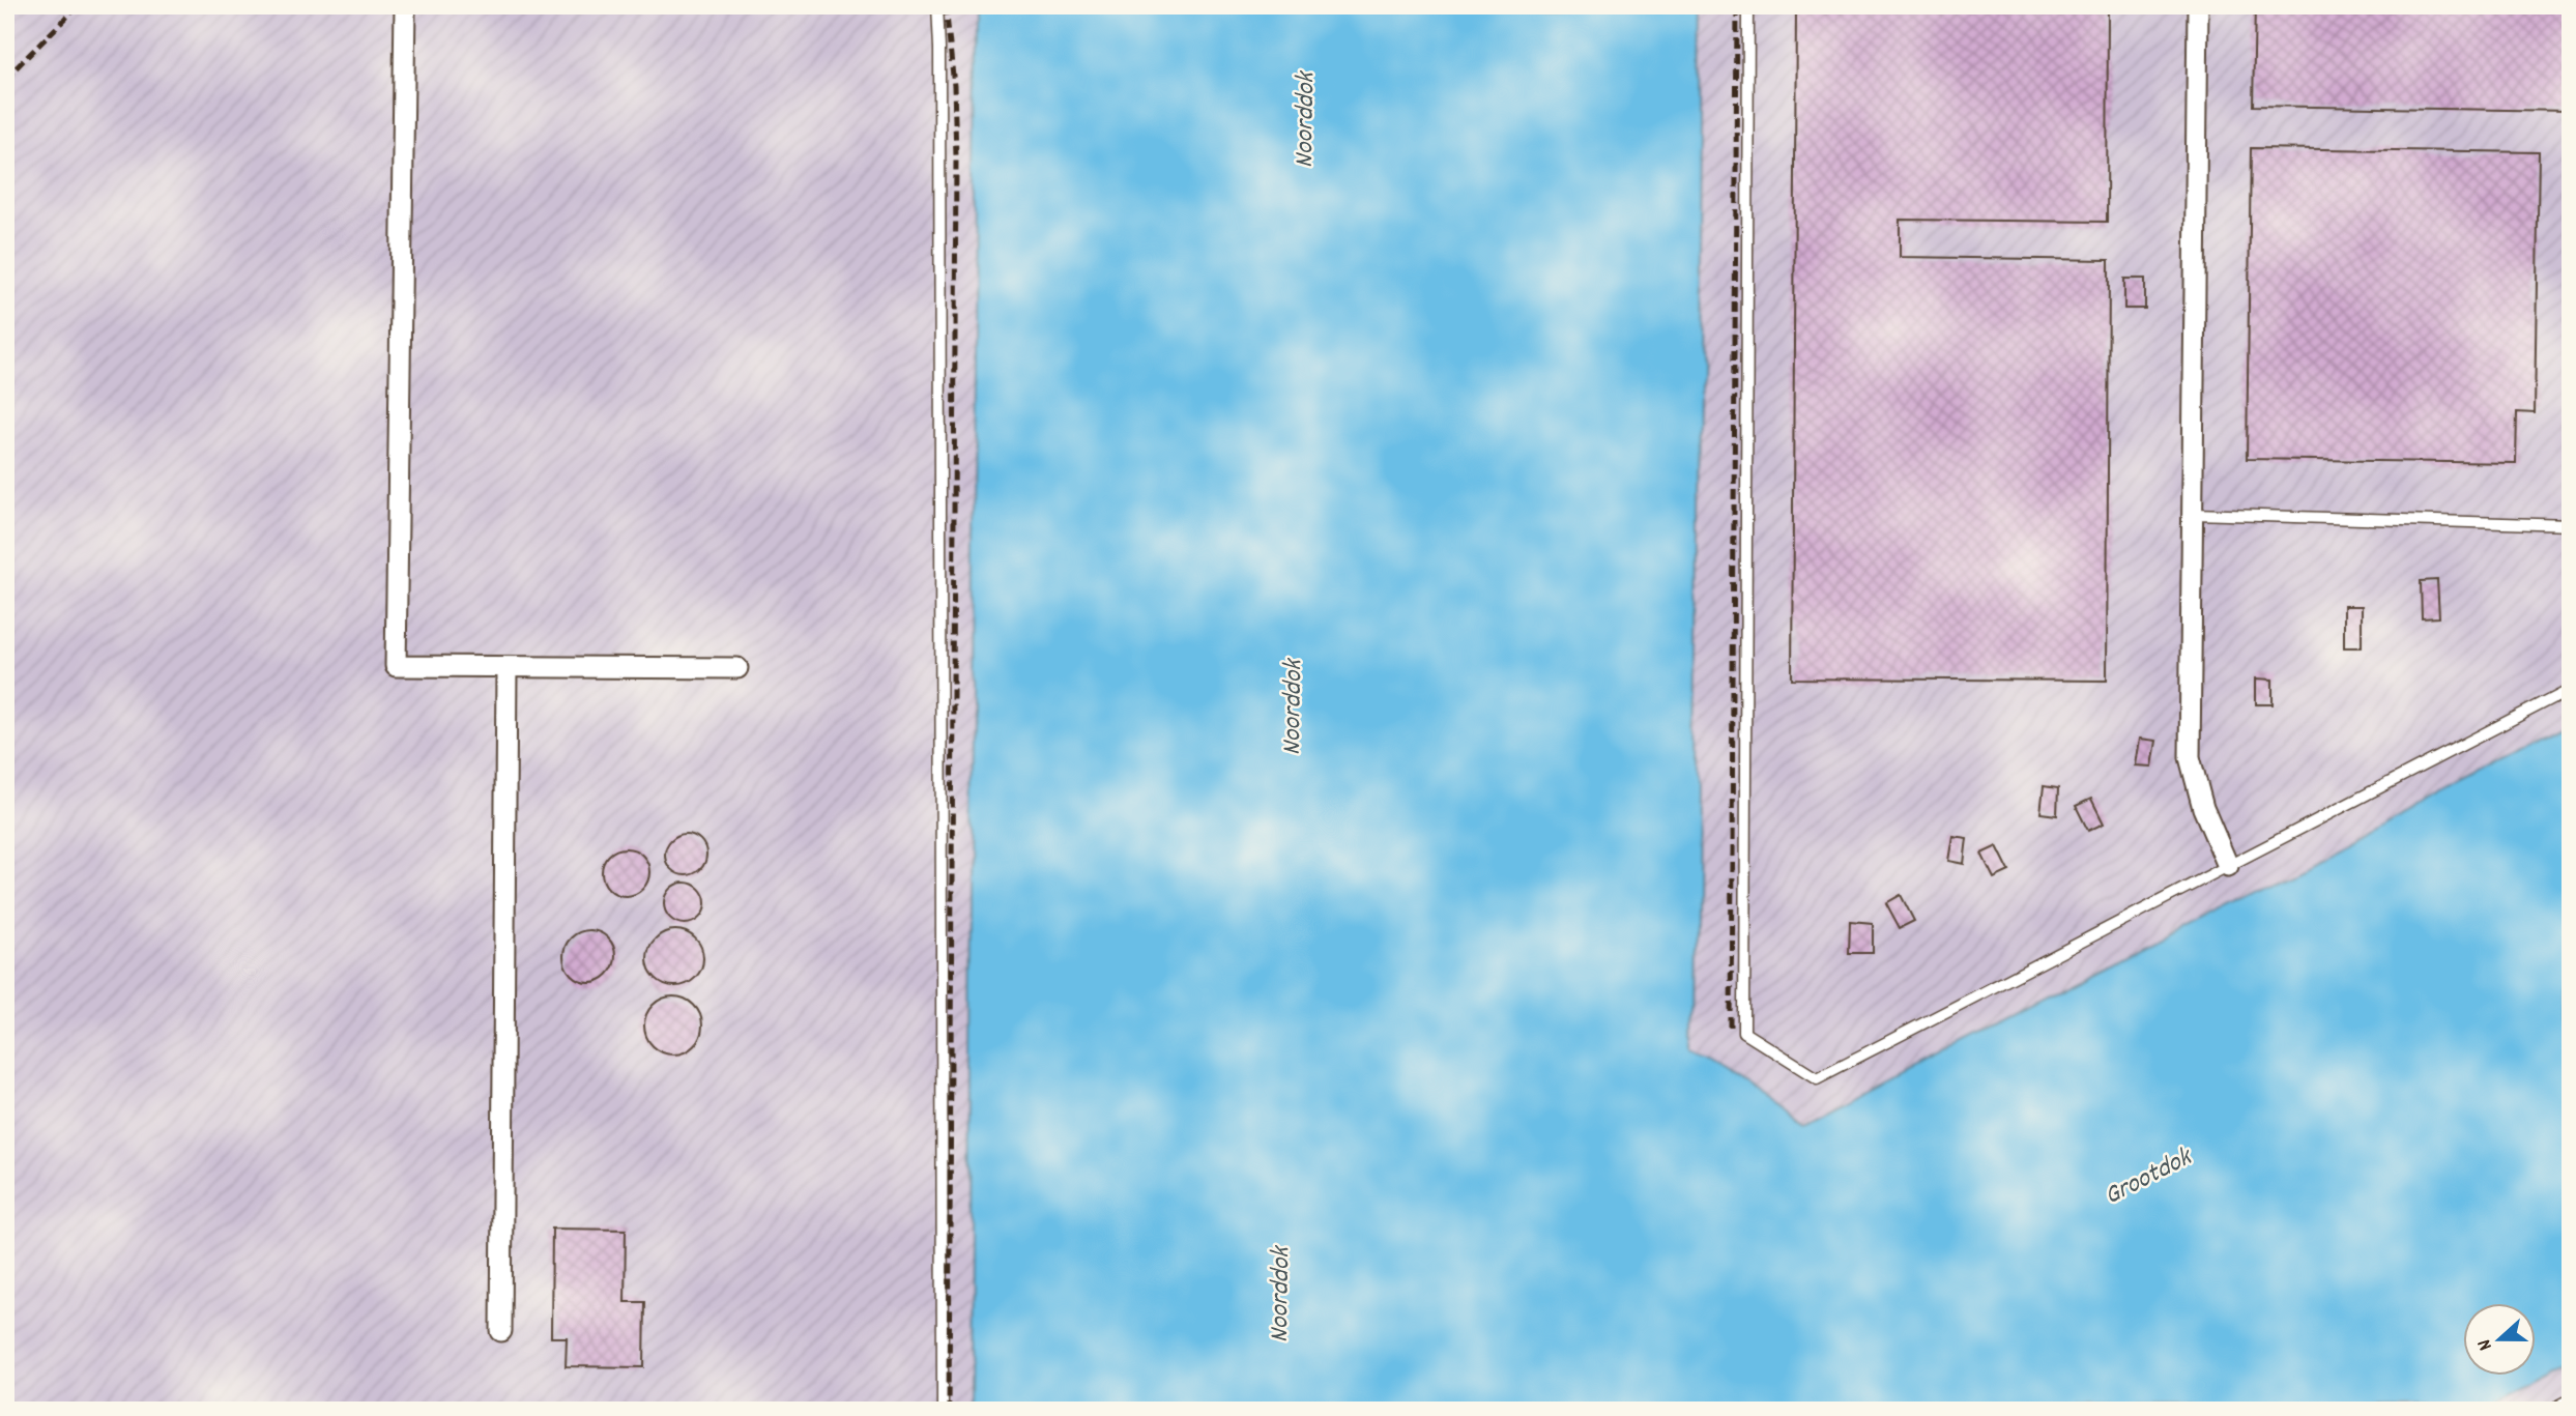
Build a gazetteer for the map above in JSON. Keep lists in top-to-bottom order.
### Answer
{
  "water": ["Noorddok", "Grootdok"],
  "north": "left"
}
